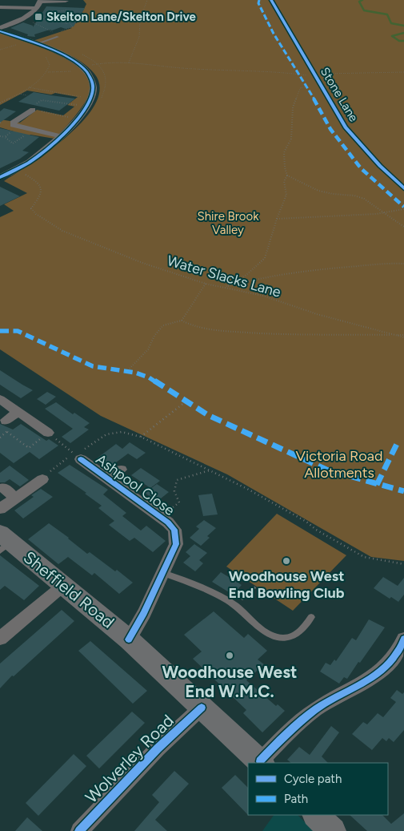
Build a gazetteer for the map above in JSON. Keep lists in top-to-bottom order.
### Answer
{
  "streets": {
    "main road": ["Sheffield Road"],
    "street": ["Ashpool Close", "Wolverley Road"],
    "lane": ["Stone Lane"],
    "path": ["Water Slacks Lane"]
  },
  "crossings": [
    ["Ashpool Close", "Sheffield Road"],
    ["Sheffield Road", "Wolverley Road"]
  ],
  "parks": ["Shire Brook Valley", "Victoria Road Allotments"],
  "places": {
    "transit": ["Skelton Lane/Skelton Drive"],
    "other": ["Woodhouse West End Bowling Club", "Woodhouse West End W.M.C."]
  },
  "legend": ["Cycle path", "Path"]
}
